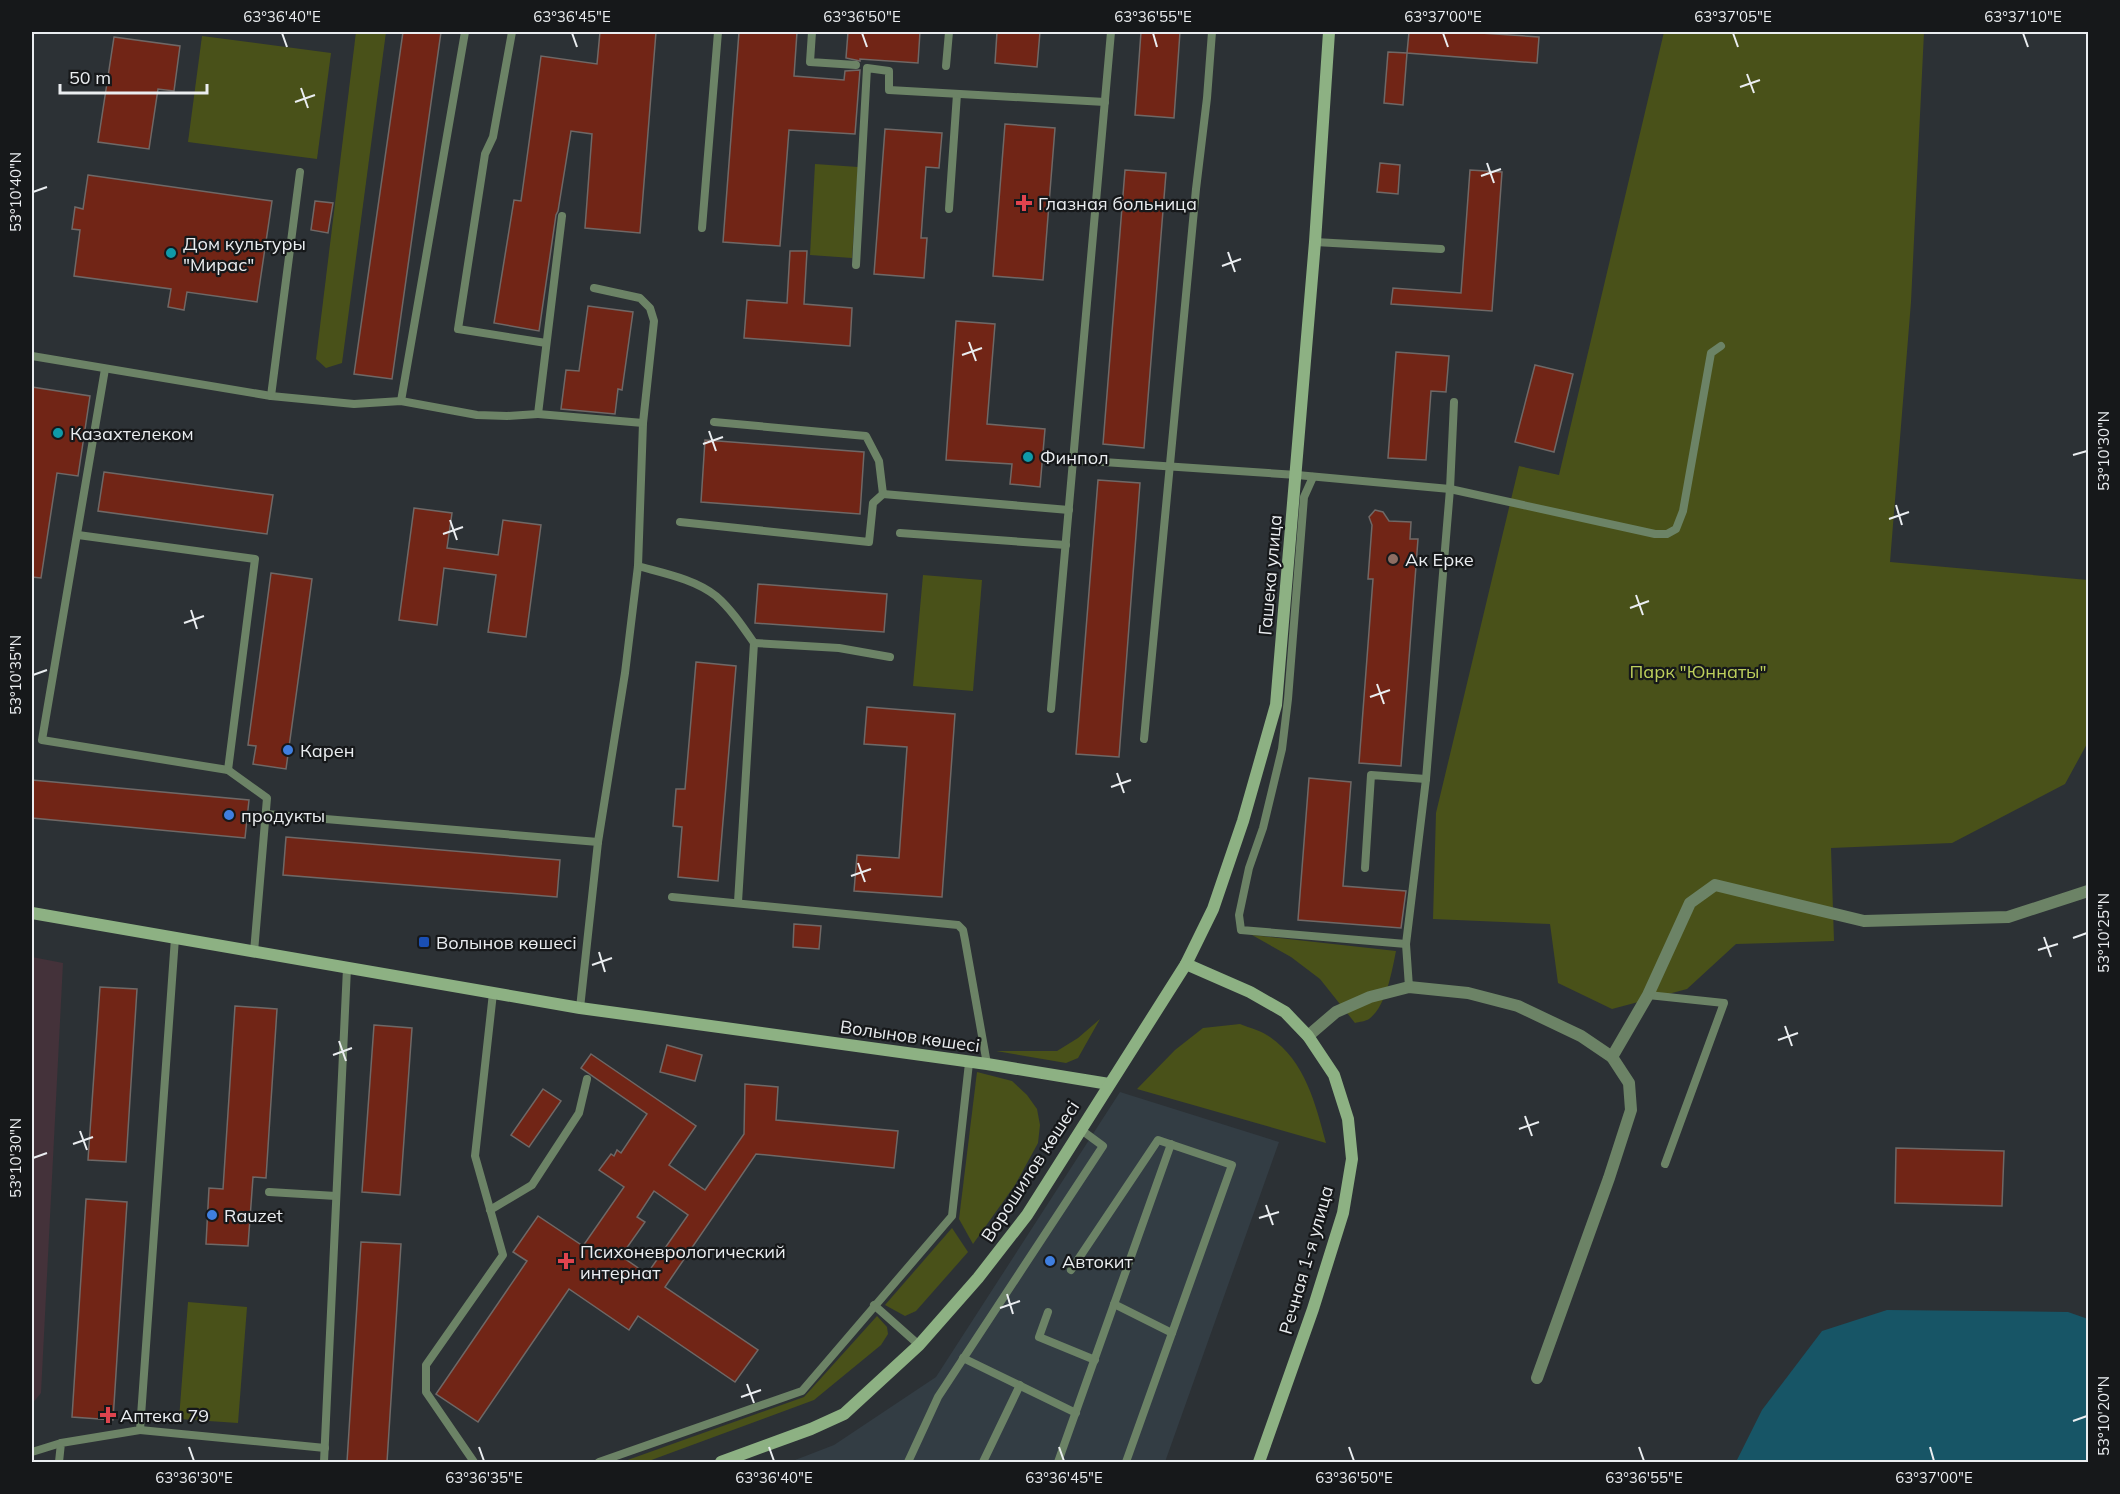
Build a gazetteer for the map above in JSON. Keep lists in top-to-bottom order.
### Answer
{
  "streets": {
    "street": [
      "Гашека улица",
      "Волынов көшесі",
      "Ворошилов көшесі",
      "Речная 1-я улица"
    ]
  },
  "crossings": [
    ["Гашека улица", "Волынов көшесі"],
    ["Гашека улица", "Ворошилов көшесі"],
    ["Гашека улица", "Речная 1-я улица"],
    ["Волынов көшесі", "Ворошилов көшесі"]
  ],
  "parks": ["Парк \"Юннаты\""],
  "places": {
    "health": ["Глазная больница", "Психоневрологический интернат", "Аптека 79"],
    "other": [
      "Дом культуры \"Мирас\"",
      "Казахтелеком",
      "Финпол",
      "Ак Ерке",
      "Карен",
      "продукты",
      "Rauzet",
      "Автокит"
    ],
    "transit": ["Волынов көшесі"]
  },
  "scale_bar": "50 m",
  "coordinates": [
    "63°36'40\"E",
    "63°36'45\"E",
    "63°36'50\"E",
    "63°36'55\"E",
    "63°37'00\"E",
    "63°37'05\"E",
    "63°37'10\"E",
    "53°10'40\"N",
    "53°10'30\"N",
    "53°10'35\"N",
    "53°10'25\"N",
    "53°10'20\"N",
    "63°36'30\"E",
    "63°36'35\"E"
  ]
}
